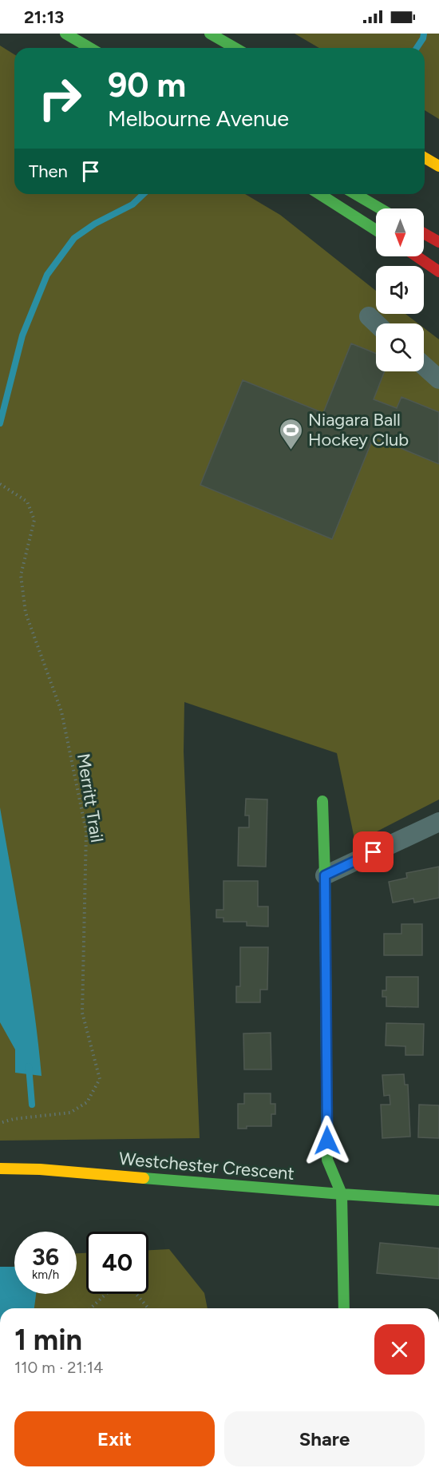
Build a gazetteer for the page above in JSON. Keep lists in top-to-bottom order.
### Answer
{
  "streets": {
    "main road": ["Westchester Crescent"],
    "path": ["Merritt Trail"]
  },
  "places": {
    "sports": ["Niagara Ball Hockey Club"]
  },
  "north": "bottom",
  "page": {
    "status": "21:13",
    "turn": ["90 m", "Melbourne Avenue"],
    "then": "Then",
    "speed": "36 km/h",
    "limit": "40",
    "heading": ["1 min", "110 m · 21:14"],
    "buttons": ["Exit", "Share"]
  }
}
